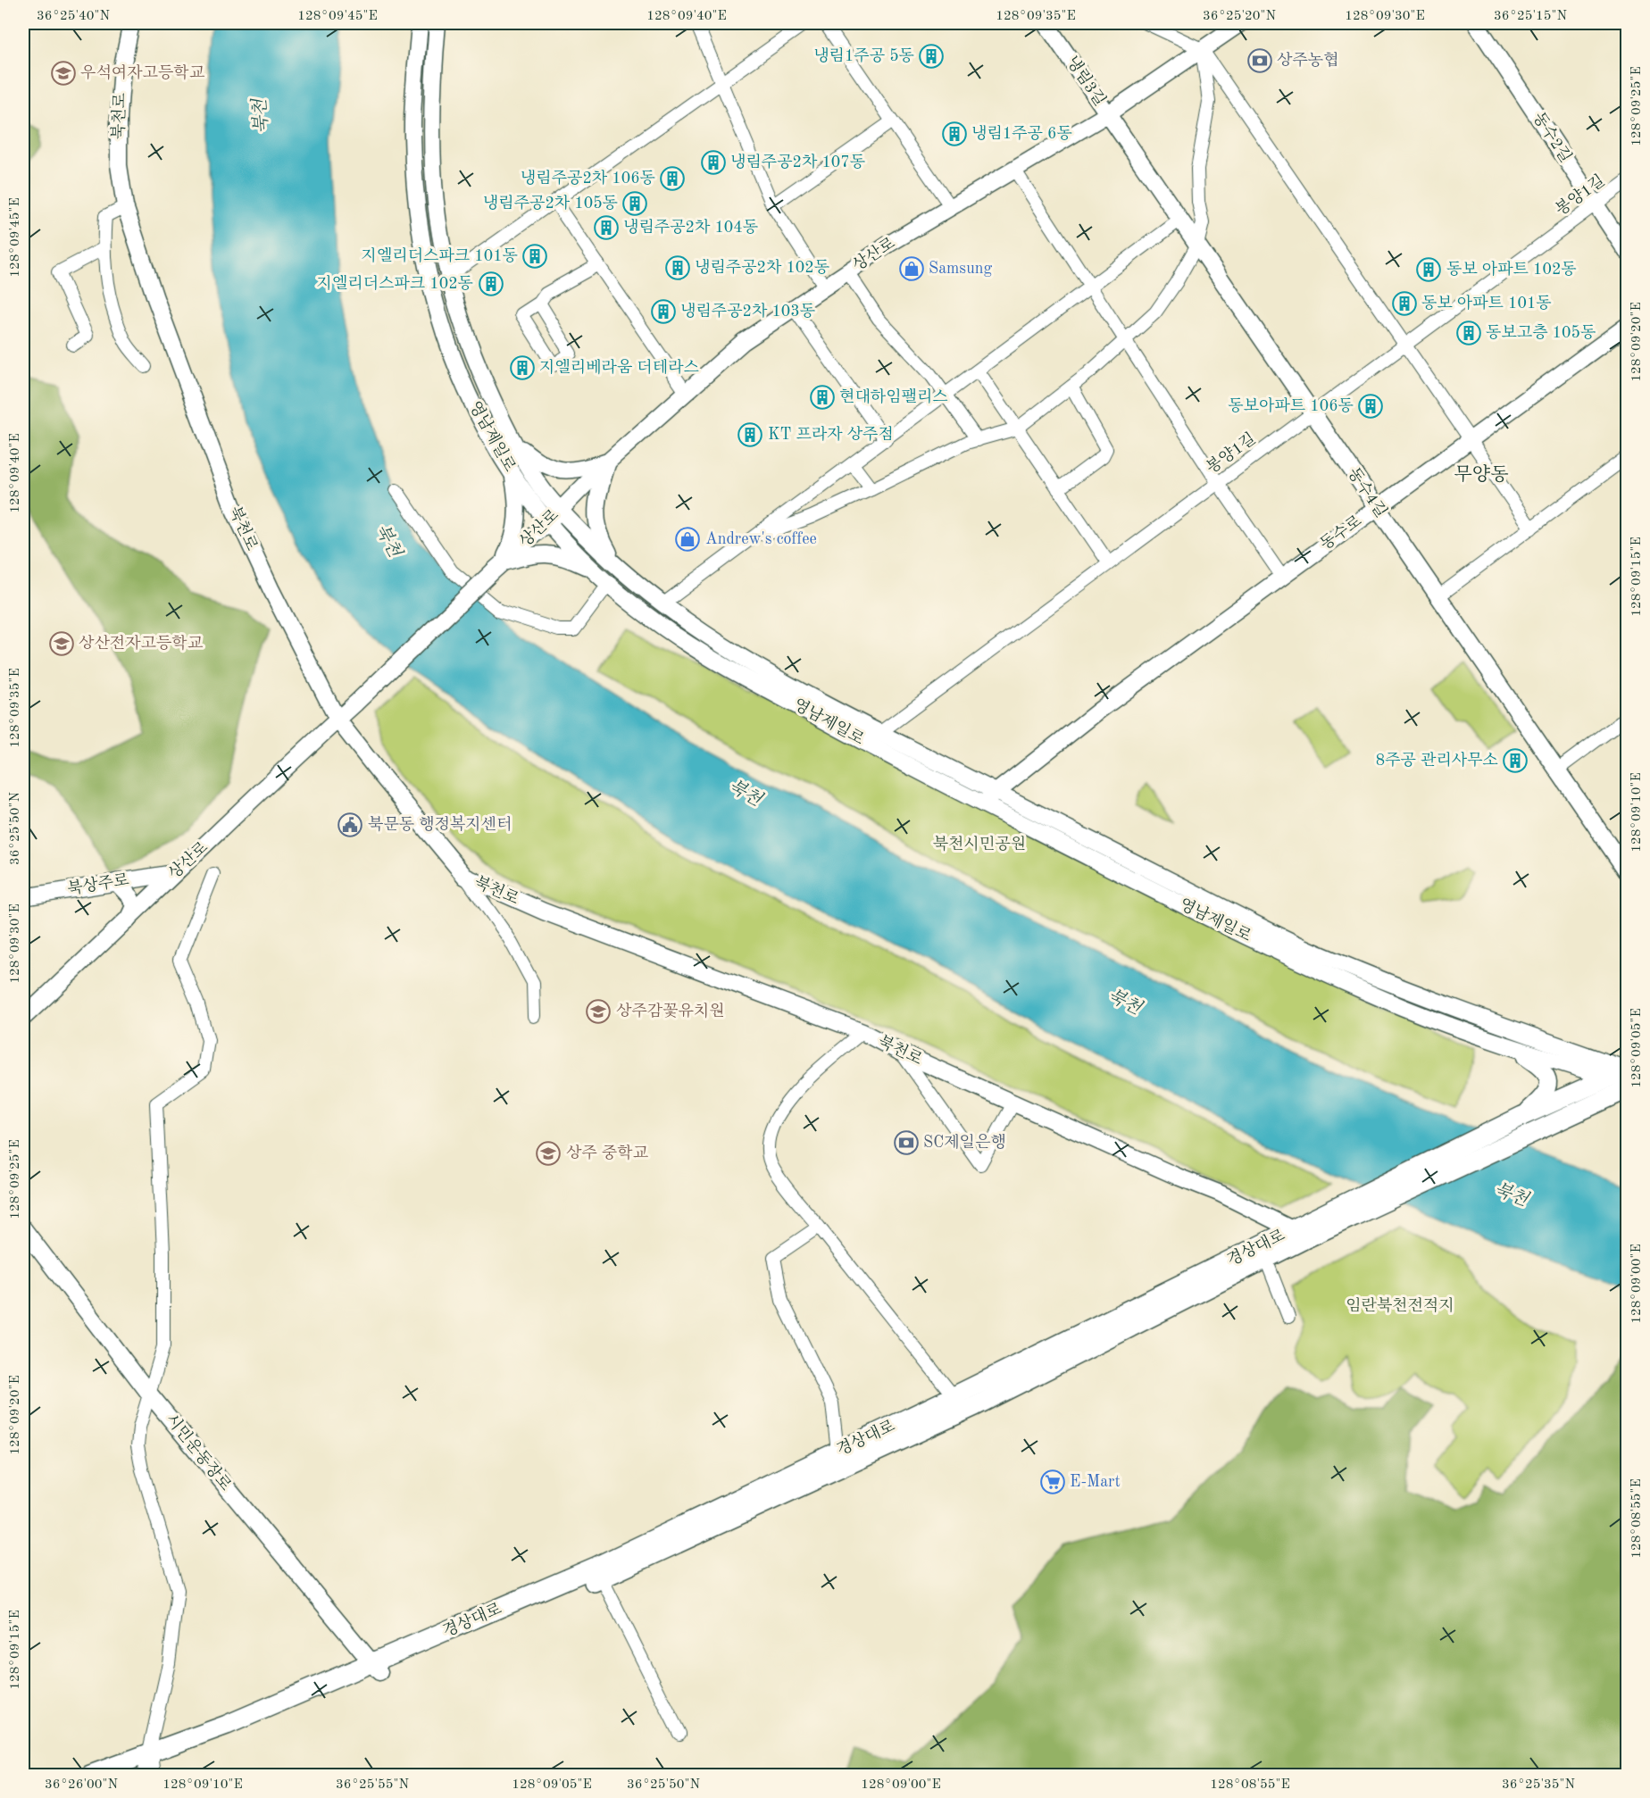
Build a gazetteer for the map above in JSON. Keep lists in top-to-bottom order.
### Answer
{
  "streets": {
    "main road": ["영남제일로", "경상대로"],
    "street": [
      "냉림3길",
      "북천로",
      "동수2길",
      "봉양1길",
      "상산로",
      "동수4길",
      "동수로",
      "북상주로",
      "시민운동장로"
    ]
  },
  "crossings": [
    ["냉림3길", "상산로"],
    ["냉림3길", "동수4길"],
    ["북천로", "상산로"],
    ["북천로", "경상대로"],
    ["동수2길", "봉양1길"],
    ["봉양1길", "영남제일로"],
    ["봉양1길", "동수4길"],
    ["상산로", "영남제일로"],
    ["상산로", "동수4길"],
    ["상산로", "북상주로"],
    ["영남제일로", "동수로"],
    ["영남제일로", "경상대로"],
    ["동수4길", "동수로"],
    ["경상대로", "시민운동장로"]
  ],
  "districts": ["무양동"],
  "water": ["북천"],
  "parks": ["북천시민공원", "임란북천전적지"],
  "places": {
    "building": [
      "냉림1주공 5동",
      "냉림1주공 6동",
      "냉림주공2차 107동",
      "냉림주공2차 106동",
      "냉림주공2차 105동",
      "냉림주공2차 104동",
      "지엘리더스파크 101동",
      "냉림주공2차 102동",
      "동보 아파트 102동",
      "지엘리더스파크 102동",
      "동보 아파트 101동",
      "냉림주공2차 103동",
      "동보고층 105동",
      "지엘리베라움 더테라스",
      "현대하임팰리스",
      "동보아파트 106동",
      "KT 프라자 상주점",
      "8주공 관리사무소"
    ],
    "bank": ["상주농협", "SC제일은행"],
    "school or university": [
      "우석여자고등학교",
      "상산전자고등학교",
      "상주감꽃유치원",
      "상주 중학교"
    ],
    "shop": ["Samsung", "Andrew's coffee"],
    "public building": ["북문동 행정복지센터"],
    "supermarket": ["E-Mart"]
  },
  "coordinates": [
    "36°25'40\"N",
    "128°09'45\"E",
    "128°09'40\"E",
    "128°09'35\"E",
    "36°25'20\"N",
    "128°09'30\"E",
    "36°25'15\"N",
    "128°09'25\"E",
    "128°09'20\"E",
    "128°09'15\"E",
    "128°09'10\"E",
    "36°25'50\"N",
    "128°09'05\"E",
    "128°09'00\"E",
    "128°08'55\"E",
    "36°26'00\"N",
    "36°25'55\"N",
    "36°25'35\"N"
  ]
}
